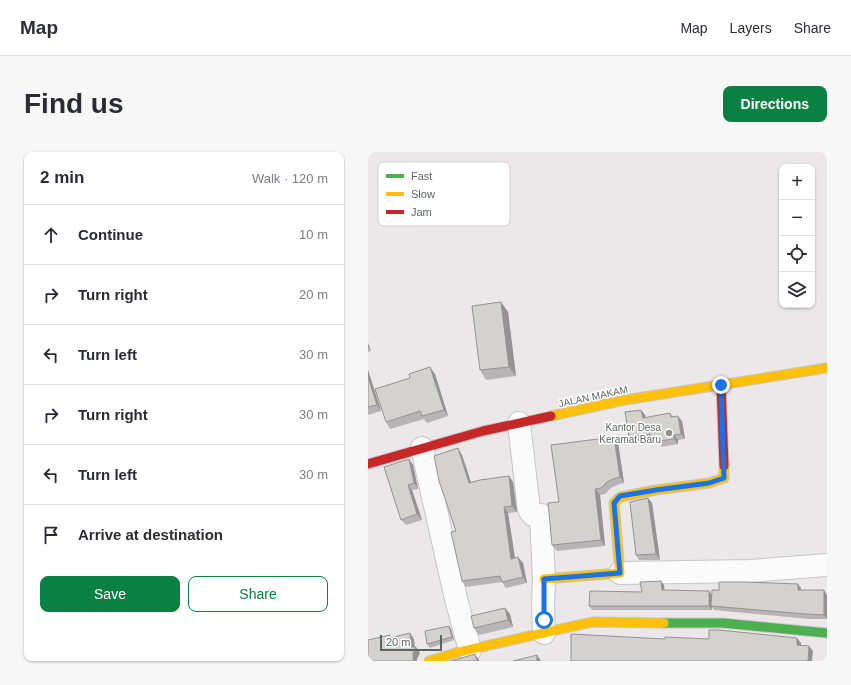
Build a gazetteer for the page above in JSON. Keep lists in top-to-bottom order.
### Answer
{
  "streets": {
    "street": ["JALAN MAKAM"]
  },
  "places": ["Kantor Desa Keramat Baru"],
  "legend": ["Fast", "Slow", "Jam"],
  "scale_bar": "20 m",
  "page": {
    "header": "Map",
    "nav": ["Map", "Layers", "Share"],
    "buttons": [
      "Directions",
      ["Save", "Share"]
    ],
    "title": "Find us",
    "heading": ["2 min", "Walk · 120 m"],
    "map_buttons": ["+", "−"],
    "list": [
      ["Continue", "10 m"],
      ["Turn right", "20 m"],
      ["Turn left", "30 m"],
      ["Turn right", "30 m"],
      ["Turn left", "30 m"],
      "Arrive at destination"
    ],
    "scale": "20 m"
  }
}
